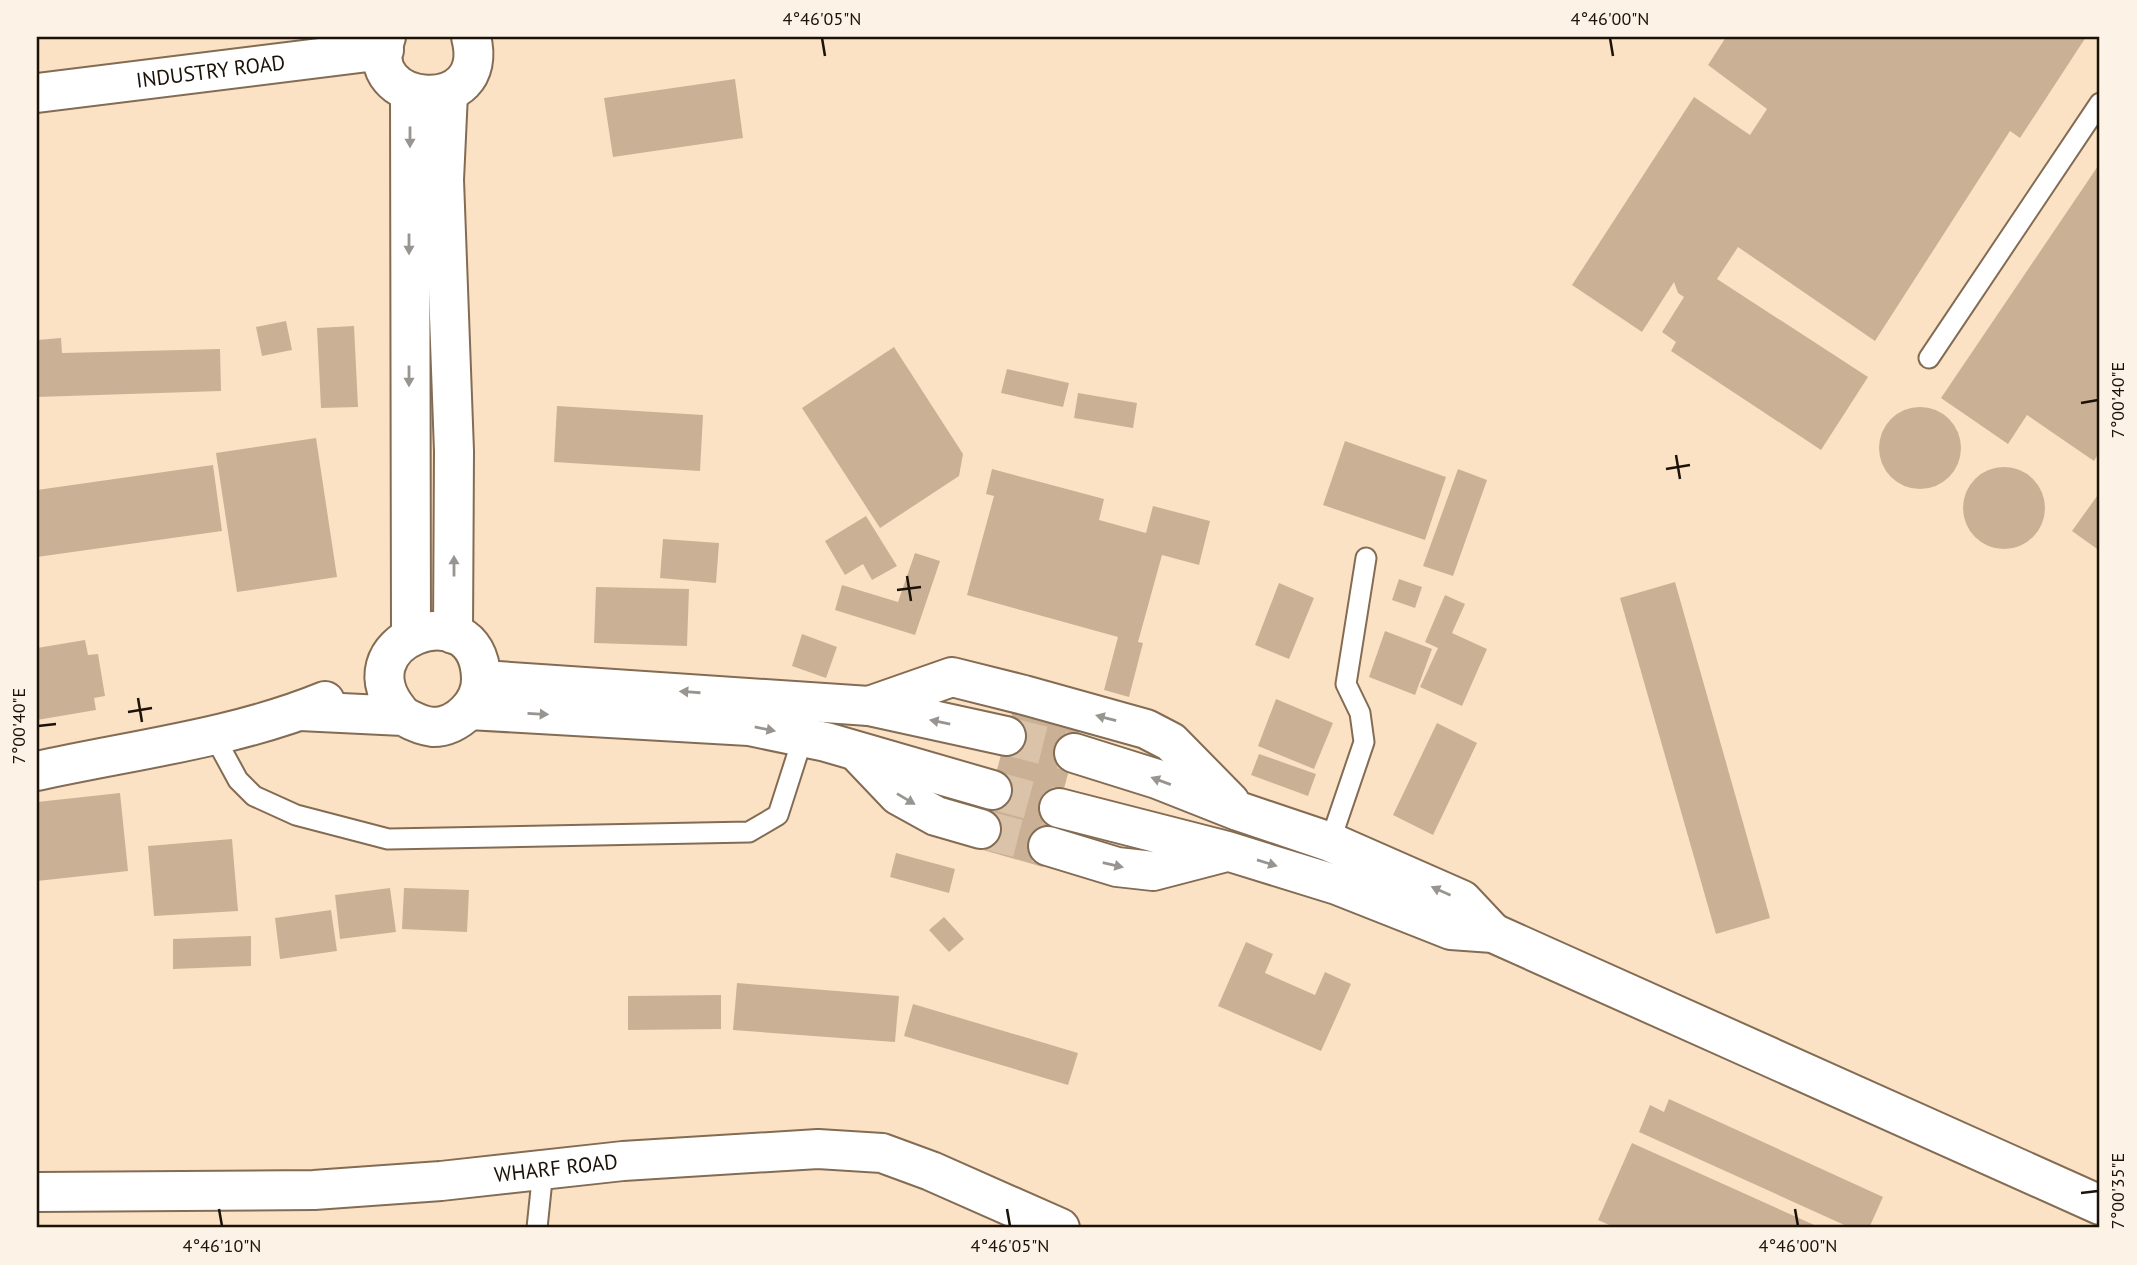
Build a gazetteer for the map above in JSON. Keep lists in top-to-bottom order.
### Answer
{
  "streets": {
    "street": ["INDUSTRY ROAD", "WHARF ROAD"]
  },
  "coordinates": [
    "4°46'05\"N",
    "4°46'00\"N",
    "7°00'40\"E",
    "7°00'35\"E",
    "4°46'10\"N"
  ]
}
